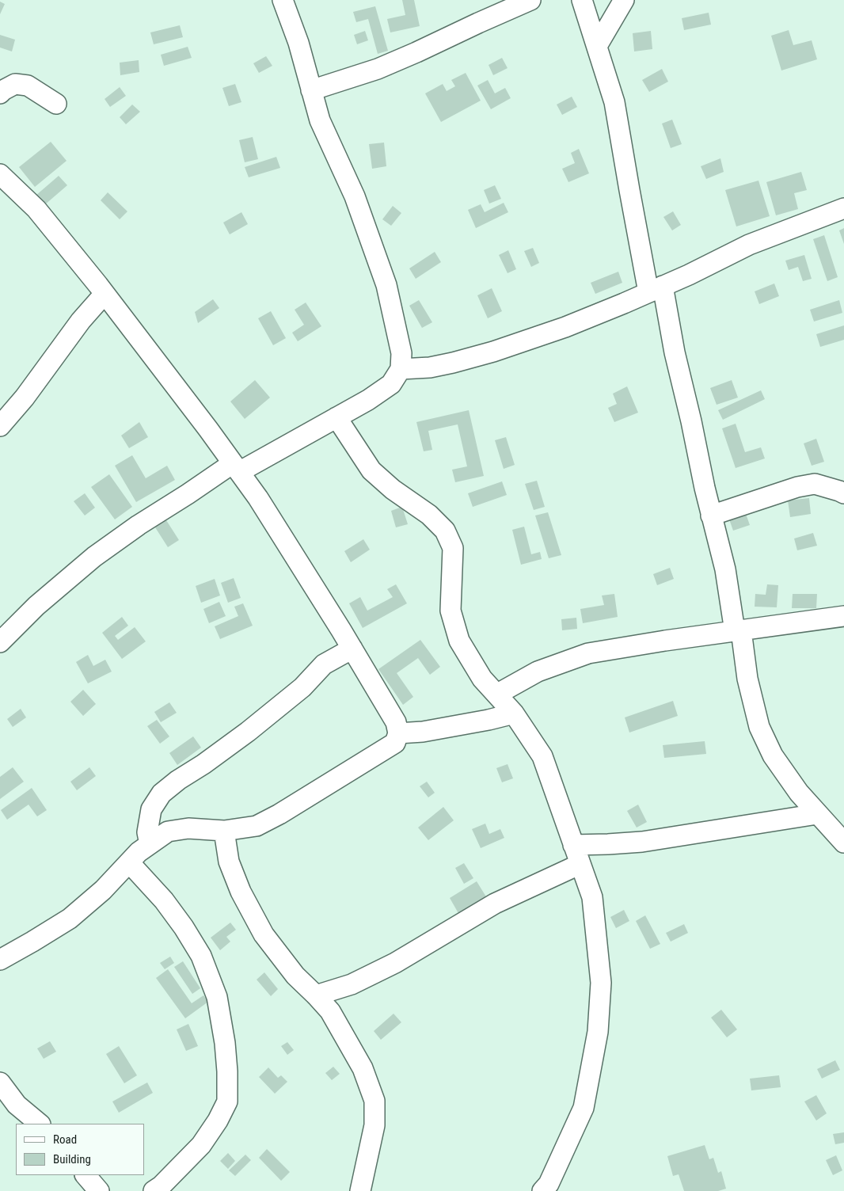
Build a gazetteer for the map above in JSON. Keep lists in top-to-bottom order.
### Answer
{
  "legend": ["Road", "Building"]
}
